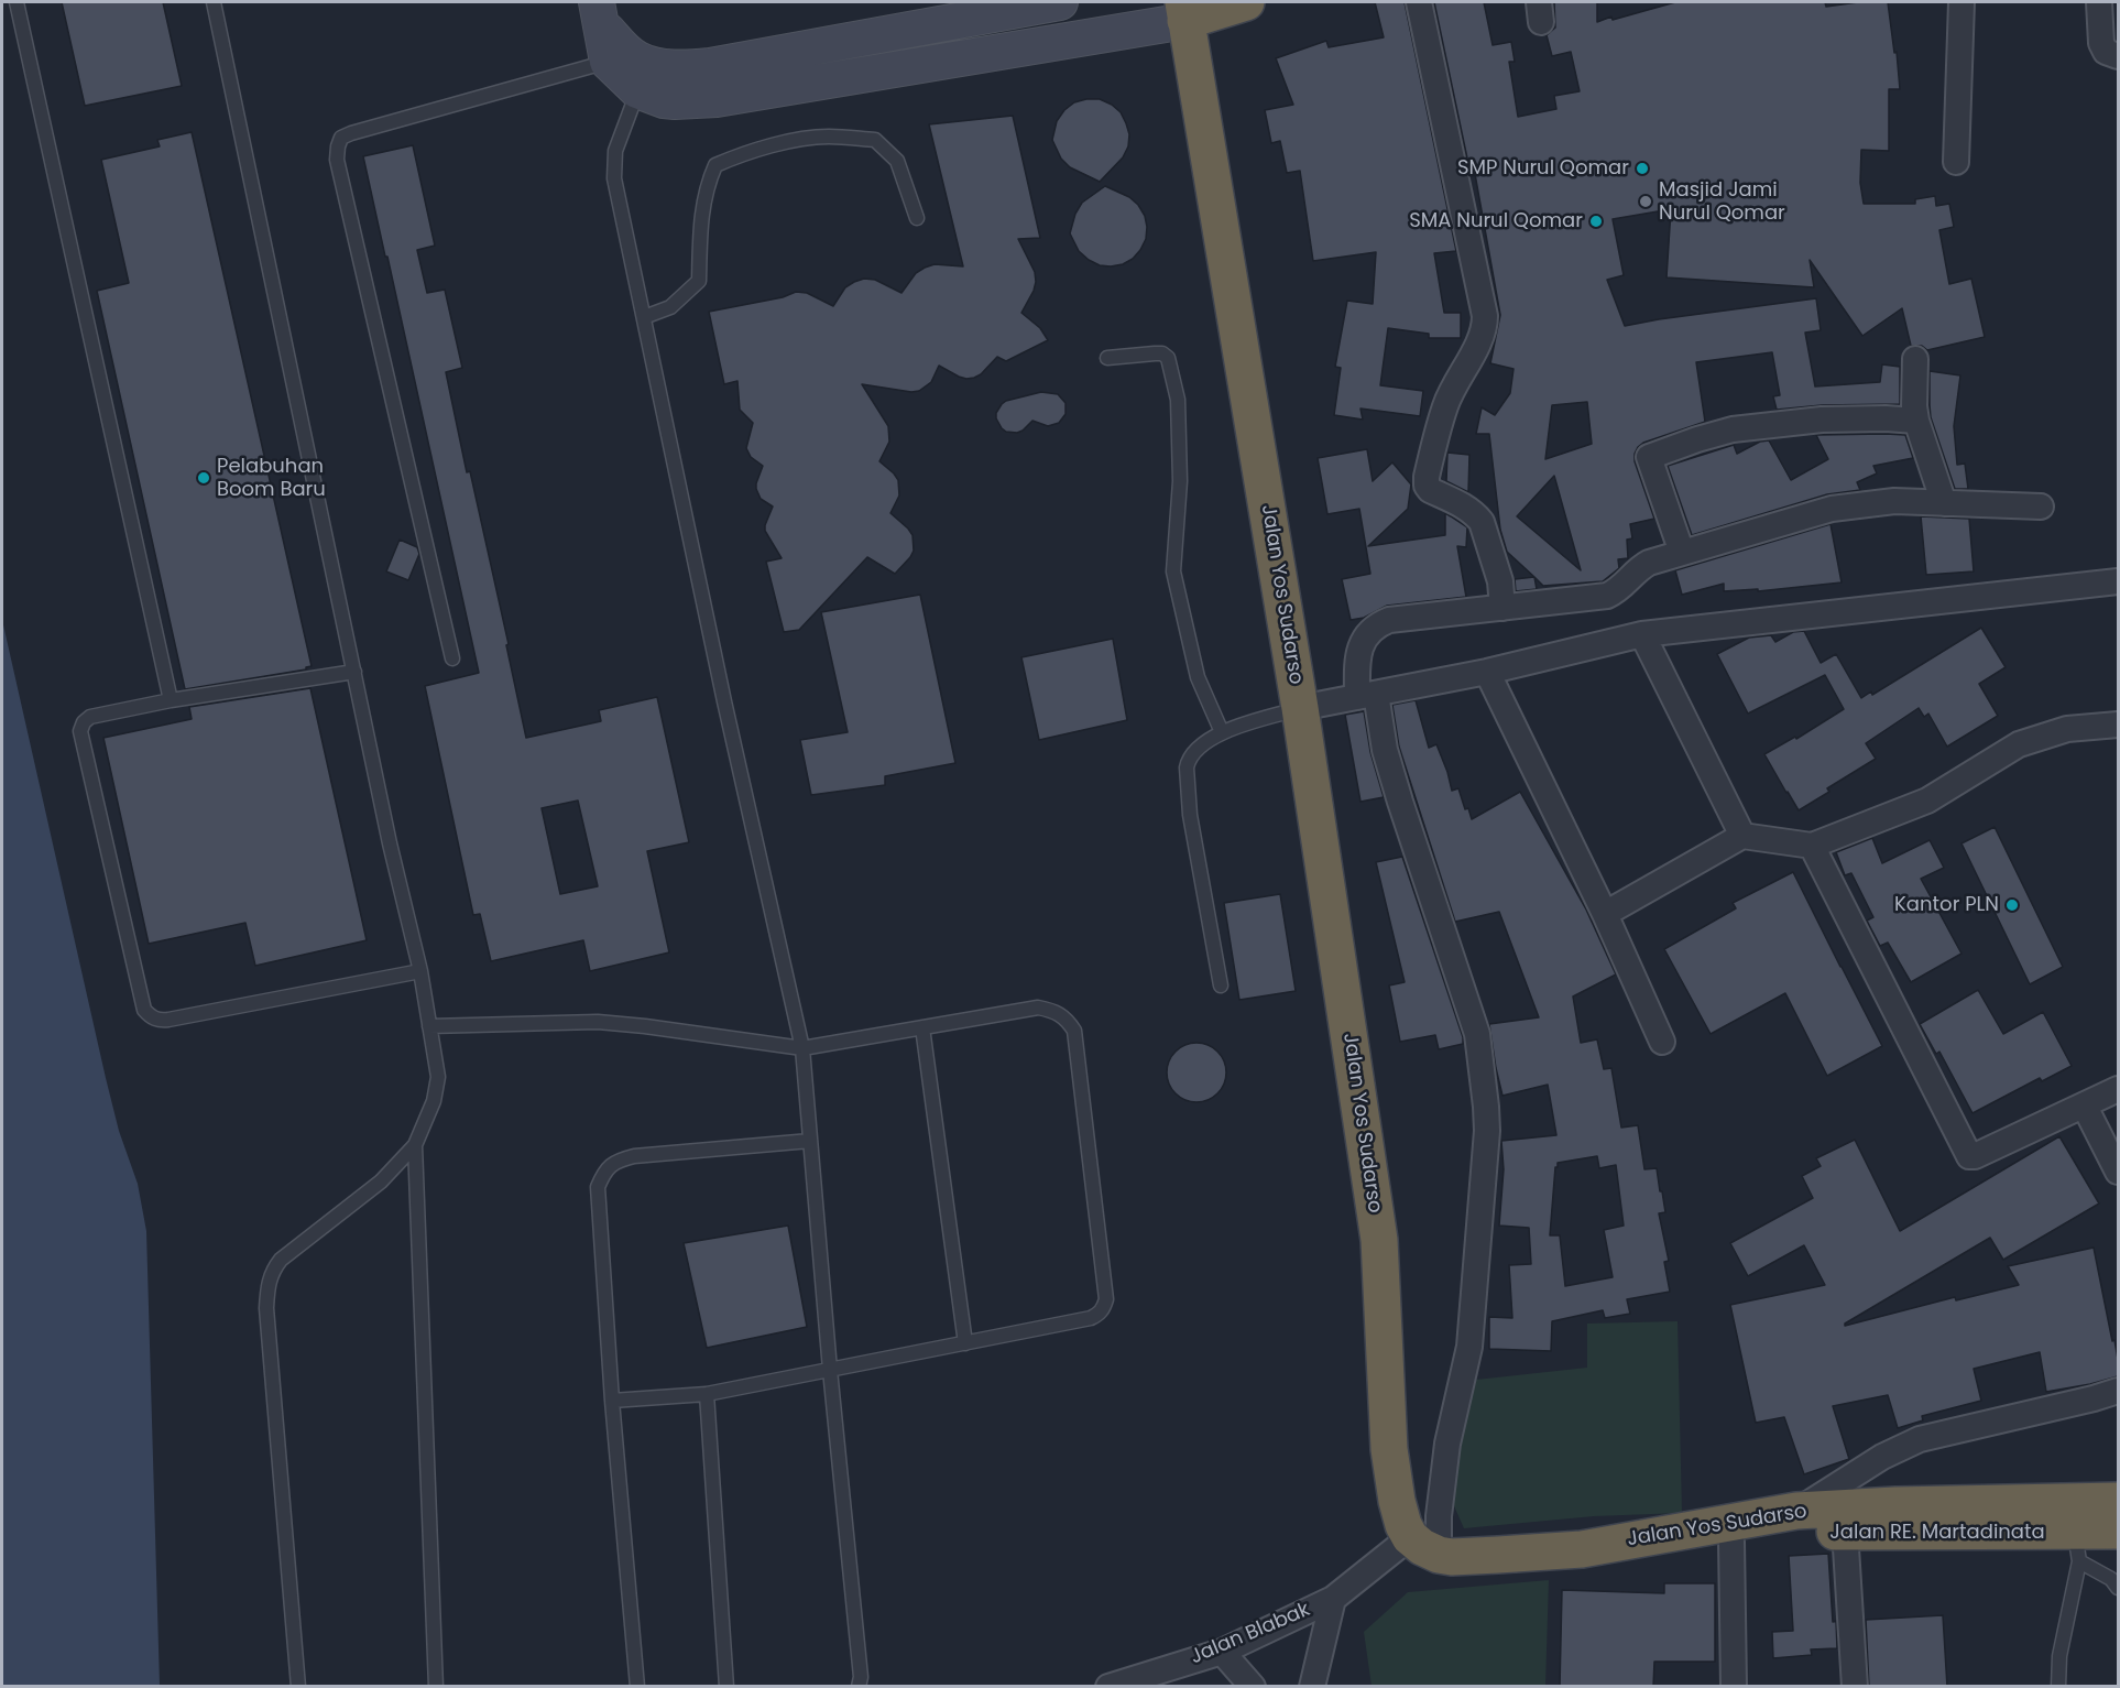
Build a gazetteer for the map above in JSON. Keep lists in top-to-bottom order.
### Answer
{
  "streets": {
    "highway": ["Jalan Yos Sudarso", "Jalan RE. Martadinata"],
    "street": ["Jalan Blabak"]
  },
  "crossings": [
    ["Jalan Yos Sudarso", "Jalan RE. Martadinata"],
    ["Jalan Yos Sudarso", "Jalan Blabak"]
  ],
  "places": [
    "SMP Nurul Qomar",
    "Masjid Jami Nurul Qomar",
    "SMA Nurul Qomar",
    "Pelabuhan Boom Baru",
    "Kantor PLN"
  ]
}
